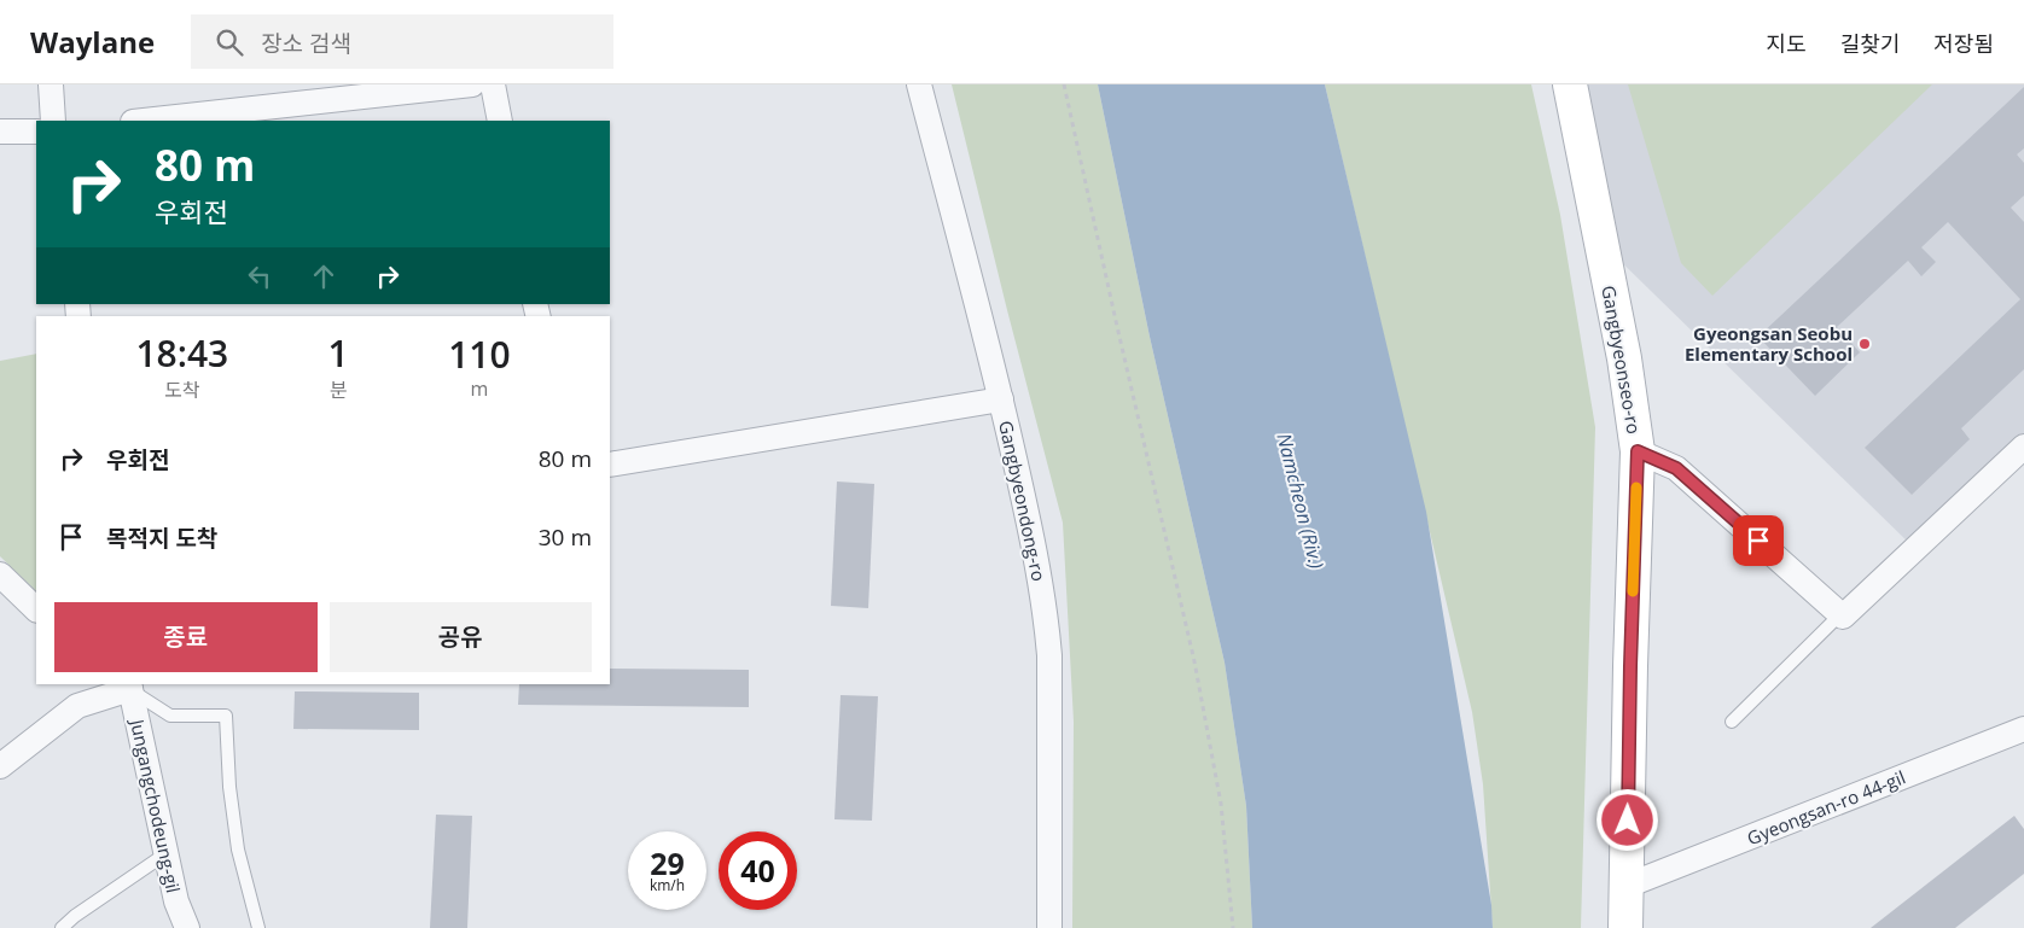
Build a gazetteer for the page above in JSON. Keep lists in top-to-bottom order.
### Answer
{
  "streets": {
    "street": [
      "Gangbyeonseo-ro",
      "Gangbyeondong-ro",
      "Jungangchodeung-gil",
      "Gyeongsan-ro 44-gil"
    ]
  },
  "crossings": [
    ["Gangbyeonseo-ro", "Gyeongsan-ro 44-gil"]
  ],
  "water": ["Namcheon (Riv.)"],
  "places": ["Gyeongsan Seobu Elementary School"],
  "page": {
    "header": "Waylane",
    "search": "장소 검색",
    "nav": ["지도", "길찾기", "저장됨"],
    "turn": ["80 m", "우회전"],
    "eta": [
      "18:43",
      "도착",
      "1",
      "분",
      "110",
      "m"
    ],
    "list": [
      {
        "name": "우회전",
        "value": "80 m"
      },
      {
        "name": "목적지 도착",
        "value": "30 m"
      }
    ],
    "buttons": ["종료", "공유"],
    "speed": "29 km/h",
    "limit": "40"
  }
}
